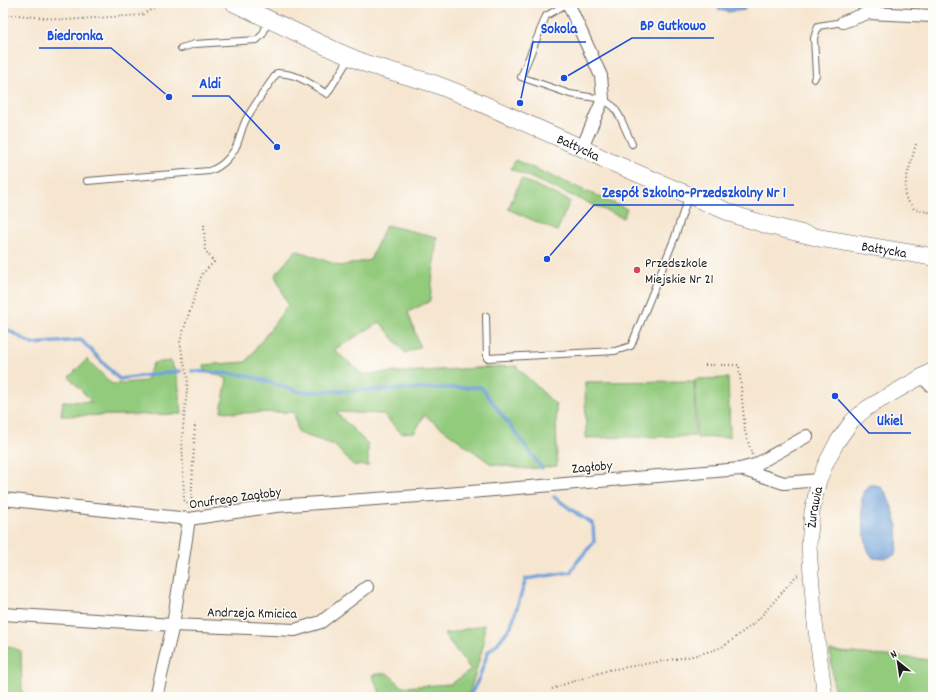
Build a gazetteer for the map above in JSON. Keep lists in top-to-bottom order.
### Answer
{
  "streets": {
    "main road": ["Bałtycka"],
    "street": [
      "Zagłoby",
      "Onufrego Zagłoby",
      "Żurawia",
      "Andrzeja Kmicica"
    ]
  },
  "crossings": [
    ["Zagłoby", "Onufrego Zagłoby"],
    ["Zagłoby", "Żurawia"]
  ],
  "places": [
    "BP Gutkowo",
    "Biedronka",
    "Sokola",
    "Aldi",
    "Zespół Szkolno-Przedszkolny Nr 1",
    "Przedszkole Miejskie Nr 21",
    "Ukiel"
  ],
  "north": "top left"
}
